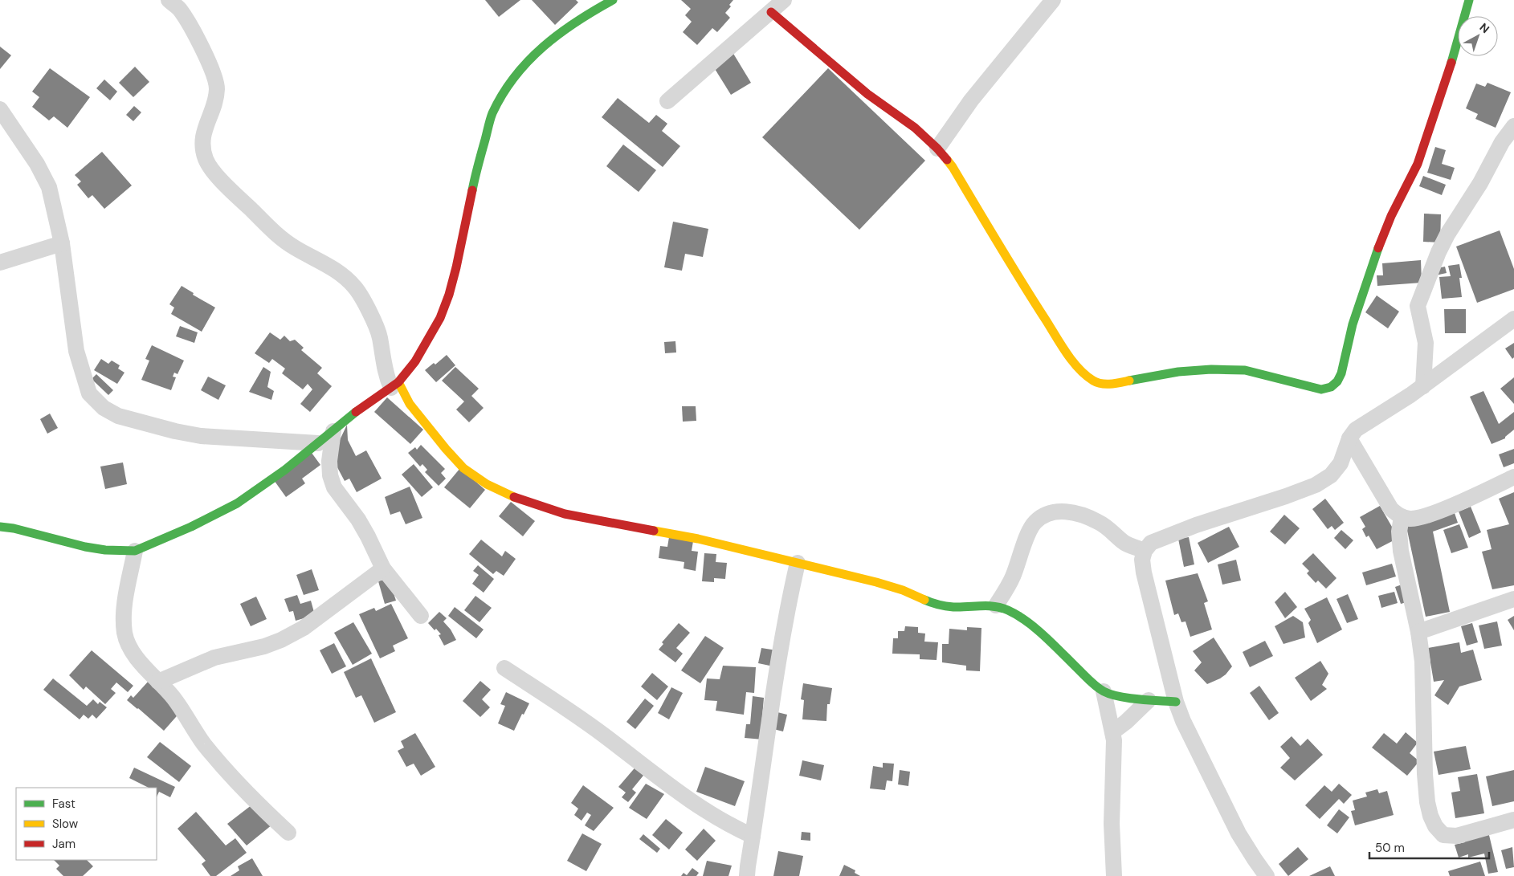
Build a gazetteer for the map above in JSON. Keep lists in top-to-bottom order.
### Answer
{
  "legend": ["Fast", "Slow", "Jam"],
  "scale_bar": "50 m",
  "north": "top right"
}
